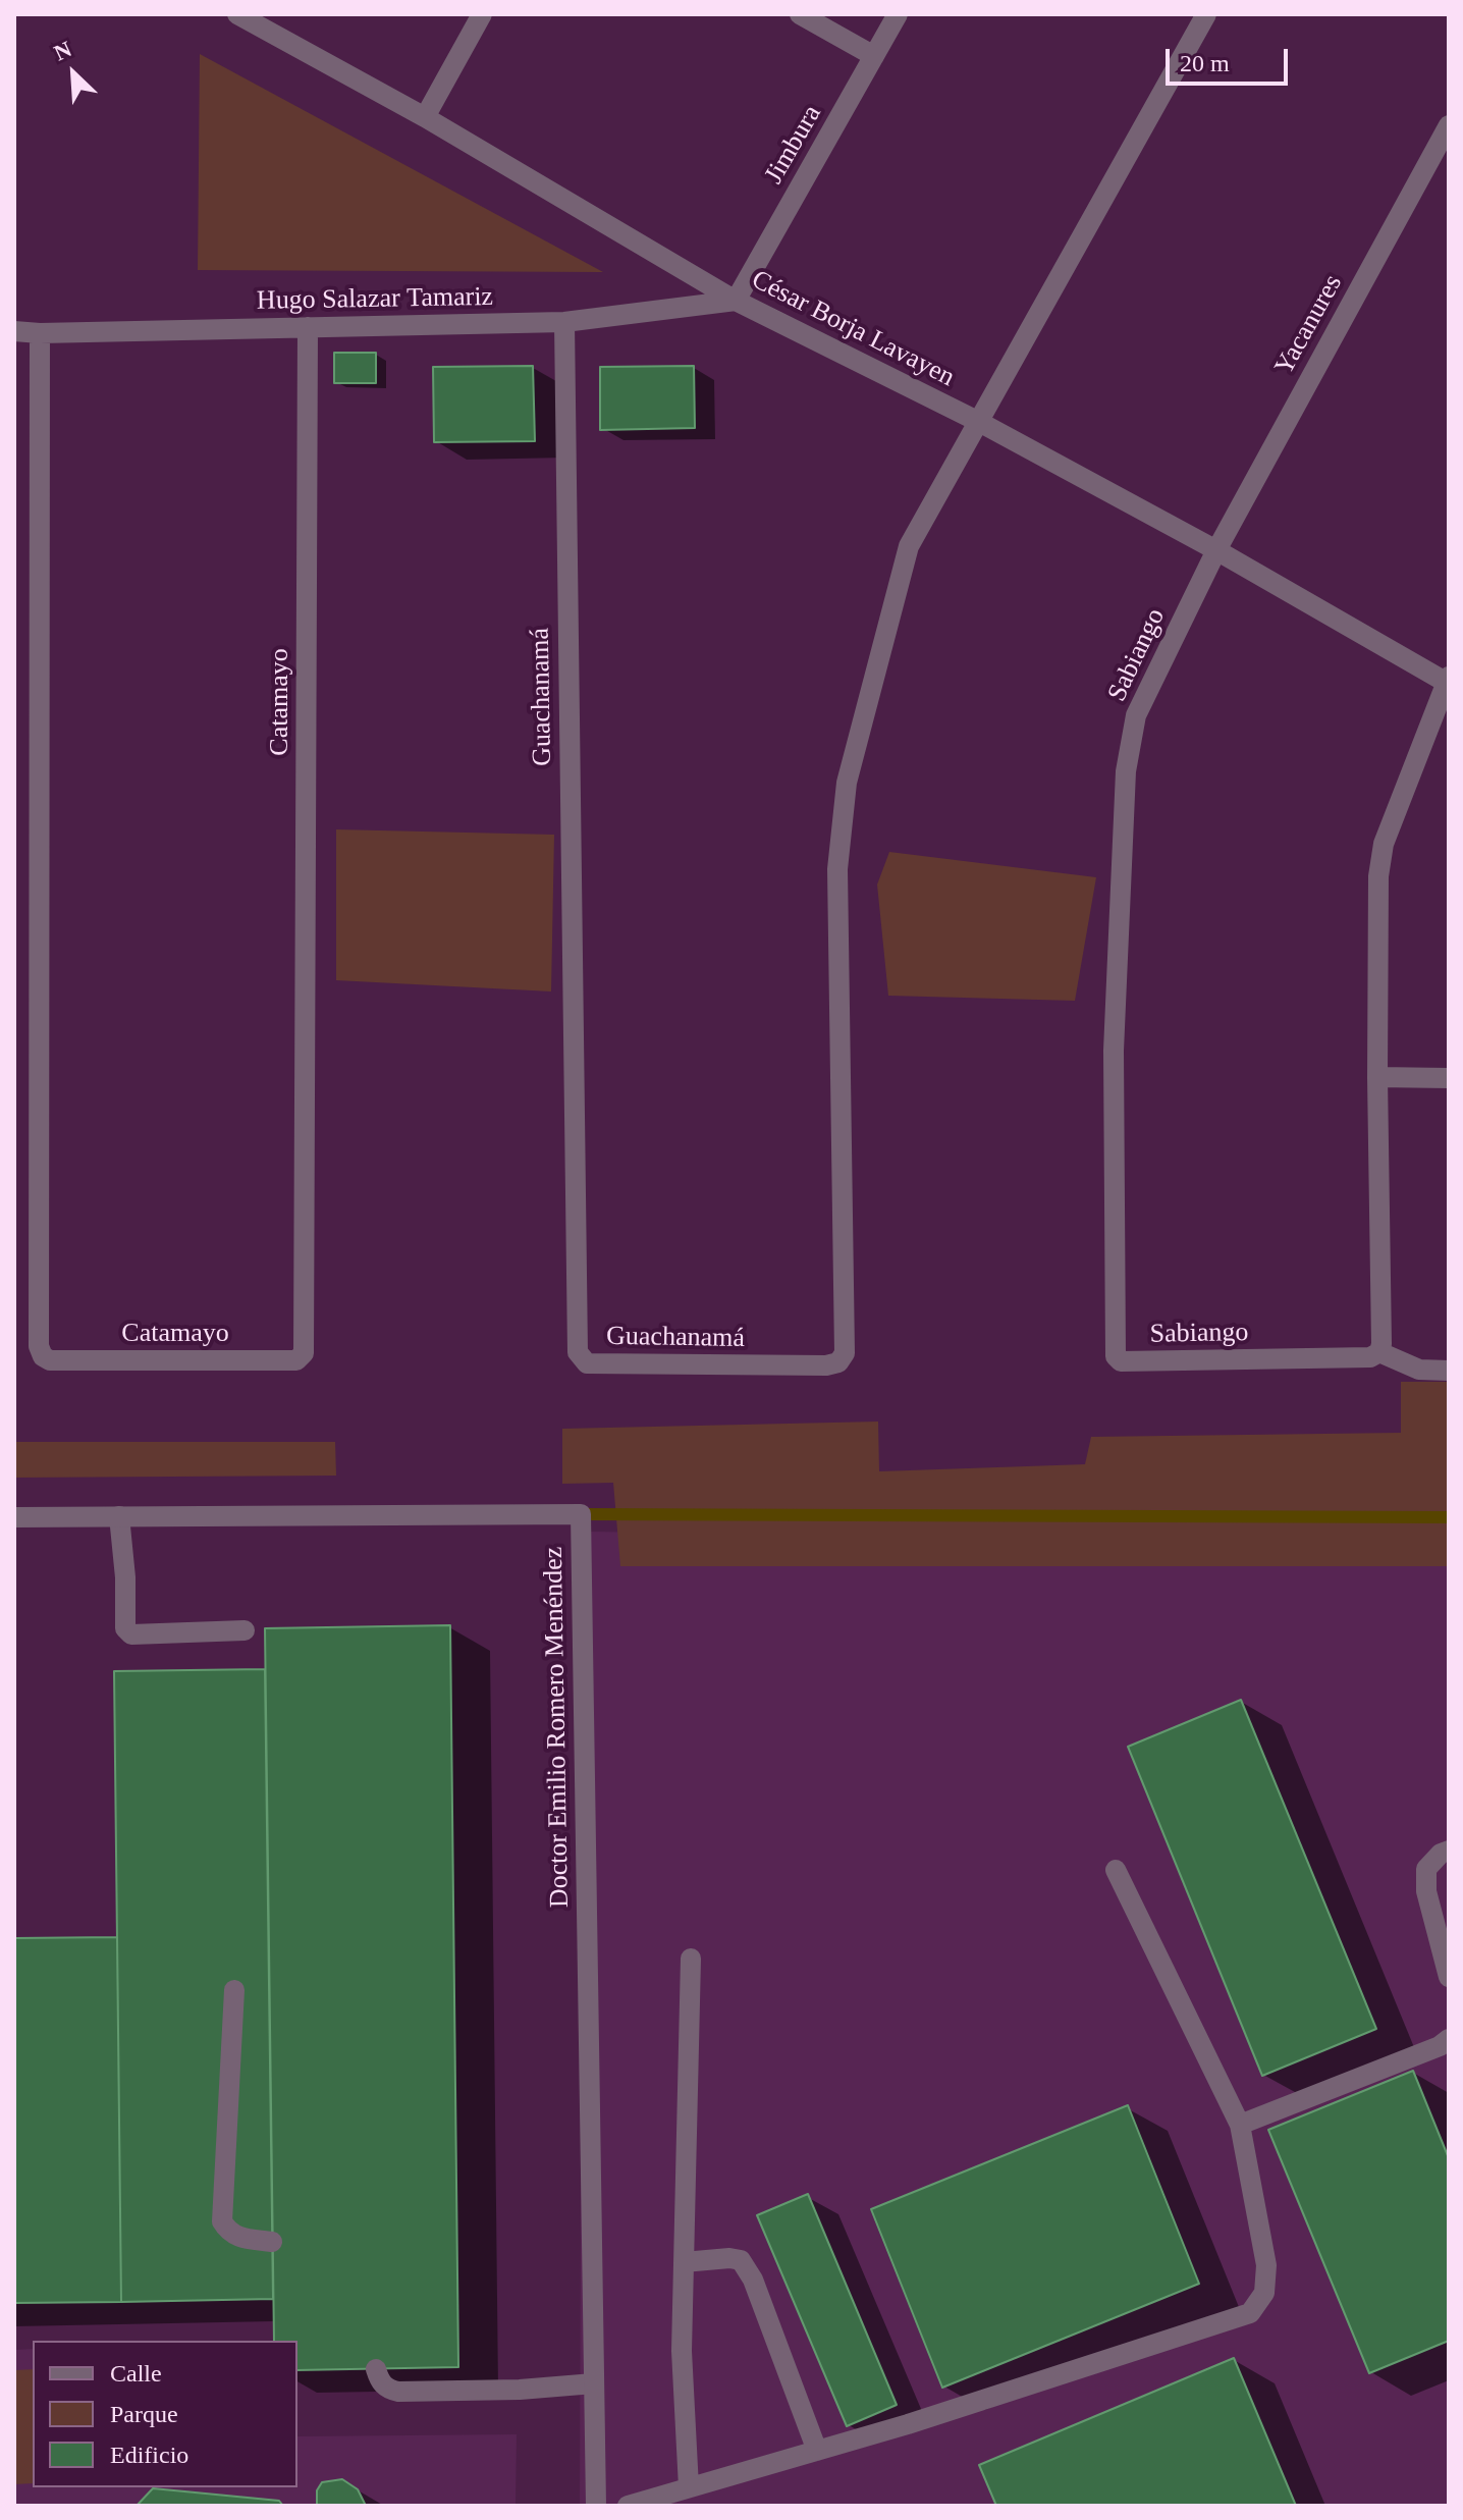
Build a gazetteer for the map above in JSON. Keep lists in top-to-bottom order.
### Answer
{
  "streets": {
    "street": [
      "Jimbura",
      "Hugo Salazar Tamariz",
      "Yacanures",
      "César Borja Lavayen",
      "Sabiango",
      "Guachanamá",
      "Catamayo",
      "Doctor Emilio Romero Menéndez"
    ]
  },
  "crossings": [
    ["Jimbura", "Hugo Salazar Tamariz"],
    ["Jimbura", "César Borja Lavayen"],
    ["Hugo Salazar Tamariz", "César Borja Lavayen"],
    ["Hugo Salazar Tamariz", "Guachanamá"],
    ["Hugo Salazar Tamariz", "Catamayo"],
    ["Yacanures", "César Borja Lavayen"],
    ["Yacanures", "Sabiango"],
    ["César Borja Lavayen", "Sabiango"],
    ["César Borja Lavayen", "Guachanamá"]
  ],
  "legend": ["Calle", "Parque", "Edificio"],
  "scale_bar": "20 m",
  "north": "top left"
}
